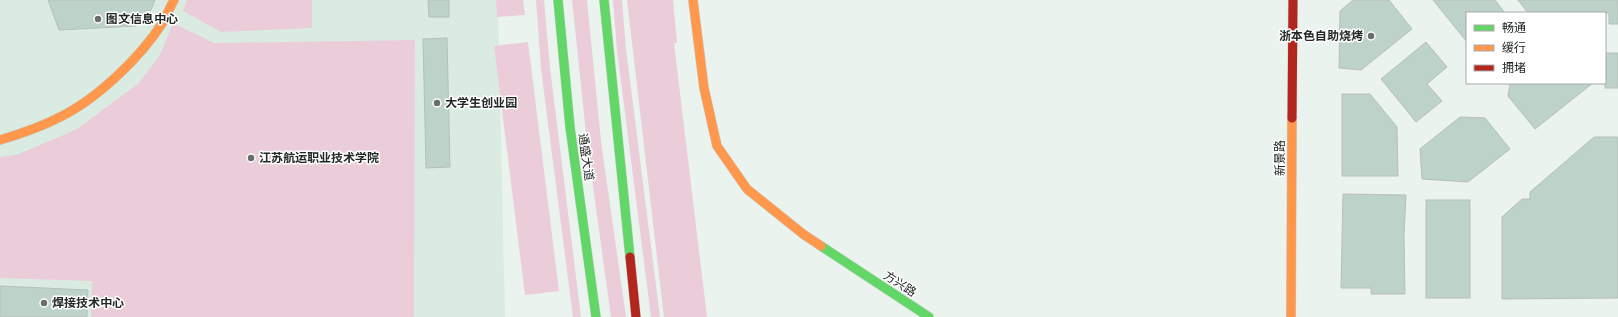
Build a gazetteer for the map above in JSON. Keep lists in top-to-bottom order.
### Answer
{
  "streets": {
    "street": ["通盛大道", "新景路", "方兴路"]
  },
  "places": [
    "图文信息中心",
    "浙本色自助烧烤",
    "大学生创业园",
    "江苏航运职业技术学院",
    "焊接技术中心"
  ],
  "legend": ["畅通", "缓行", "拥堵"]
}
